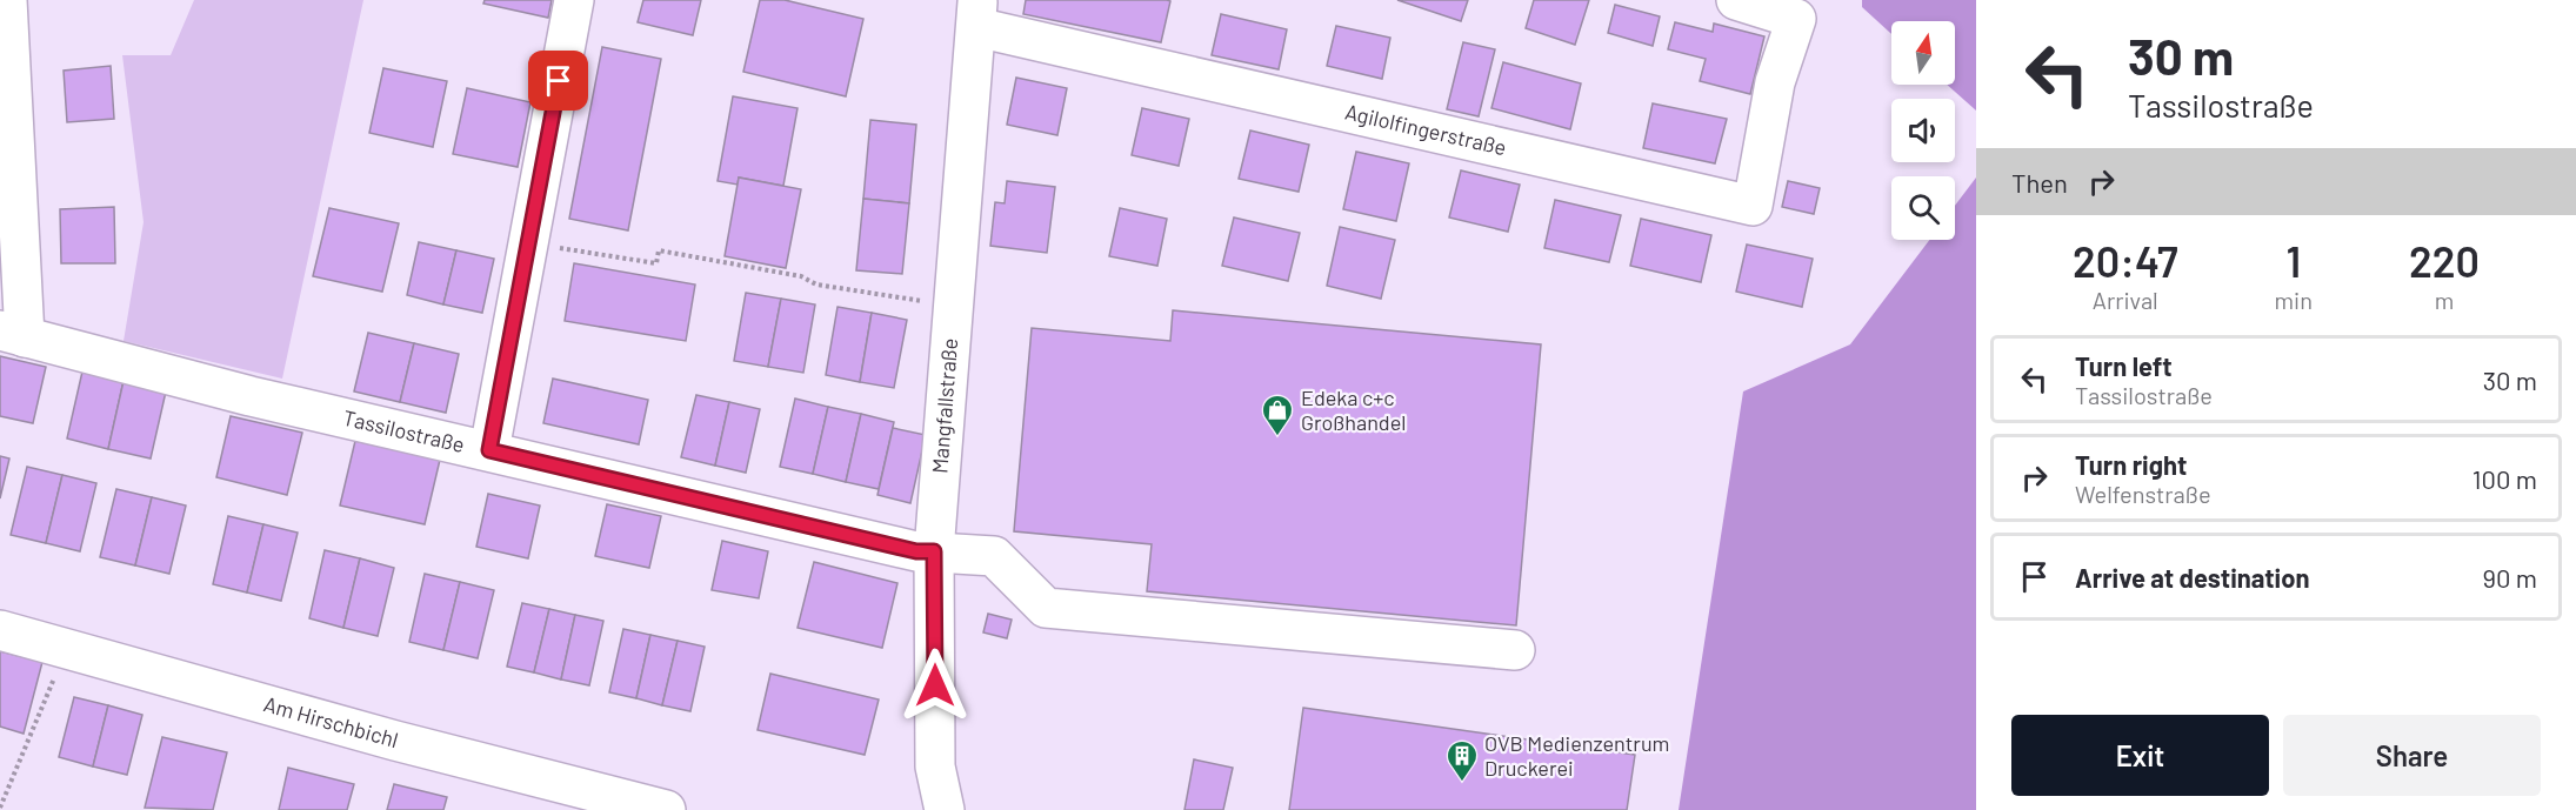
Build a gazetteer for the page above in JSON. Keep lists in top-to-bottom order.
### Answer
{
  "streets": {
    "street": [
      "Agilolfingerstraße",
      "Mangfallstraße",
      "Tassilostraße",
      "Am Hirschbichl"
    ]
  },
  "crossings": [
    ["Agilolfingerstraße", "Mangfallstraße"],
    ["Mangfallstraße", "Tassilostraße"]
  ],
  "places": {
    "shop": ["Edeka c+c Großhandel"],
    "building": ["OVB Medienzentrum Druckerei"]
  },
  "north": "top",
  "page": {
    "turn": ["30 m", "Tassilostraße"],
    "then": "Then",
    "eta": [
      "20:47",
      "Arrival",
      "1",
      "min",
      "220",
      "m"
    ],
    "list": [
      {
        "name": "Turn left",
        "note": "Tassilostraße",
        "value": "30 m"
      },
      {
        "name": "Turn right",
        "note": "Welfenstraße",
        "value": "100 m"
      },
      {
        "name": "Arrive at destination",
        "value": "90 m"
      }
    ],
    "buttons": ["Exit", "Share"]
  }
}
